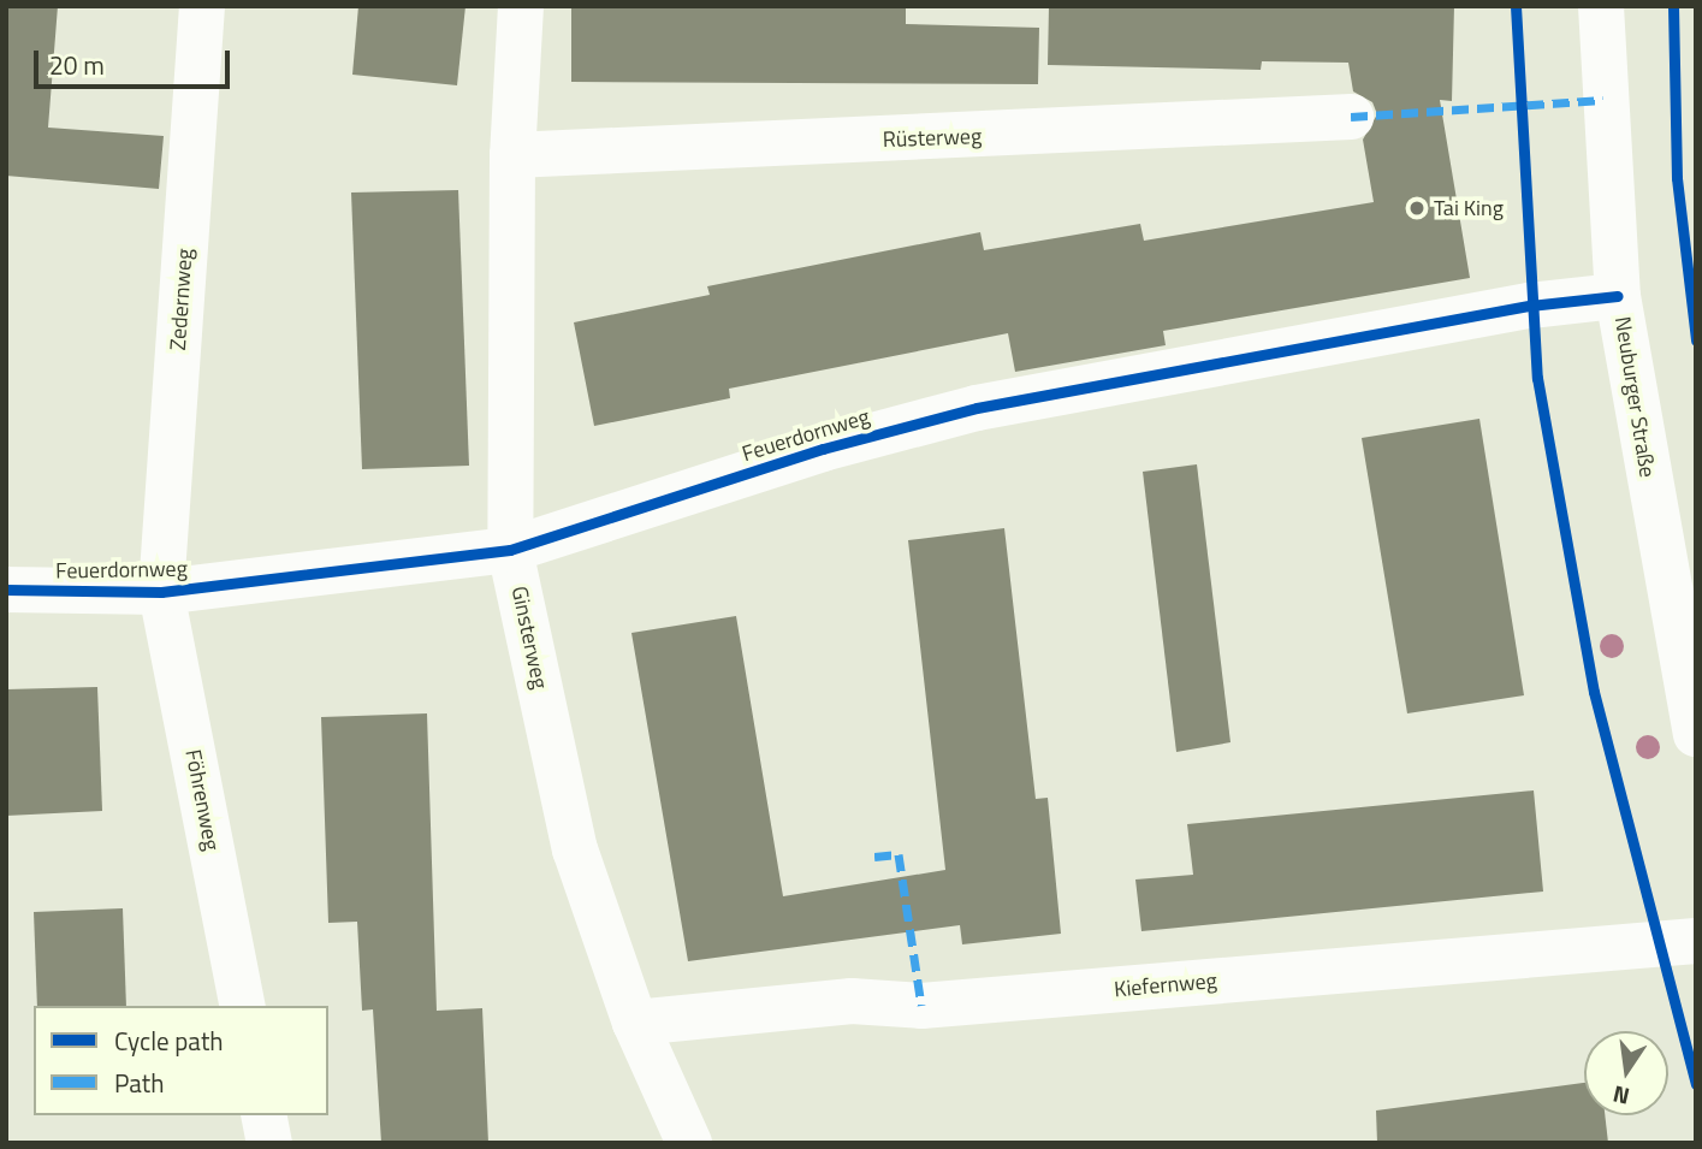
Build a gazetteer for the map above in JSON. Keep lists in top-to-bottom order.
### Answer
{
  "streets": {
    "street": [
      "Rüsterweg",
      "Zedernweg",
      "Neuburger Straße",
      "Feuerdornweg",
      "Ginsterweg",
      "Föhrenweg",
      "Kiefernweg"
    ]
  },
  "crossings": [
    ["Rüsterweg", "Ginsterweg"],
    ["Zedernweg", "Feuerdornweg"],
    ["Zedernweg", "Föhrenweg"],
    ["Neuburger Straße", "Feuerdornweg"],
    ["Feuerdornweg", "Ginsterweg"],
    ["Feuerdornweg", "Föhrenweg"],
    ["Ginsterweg", "Kiefernweg"]
  ],
  "places": ["Tai King"],
  "legend": ["Cycle path", "Path"],
  "scale_bar": "20 m",
  "north": "bottom"
}
